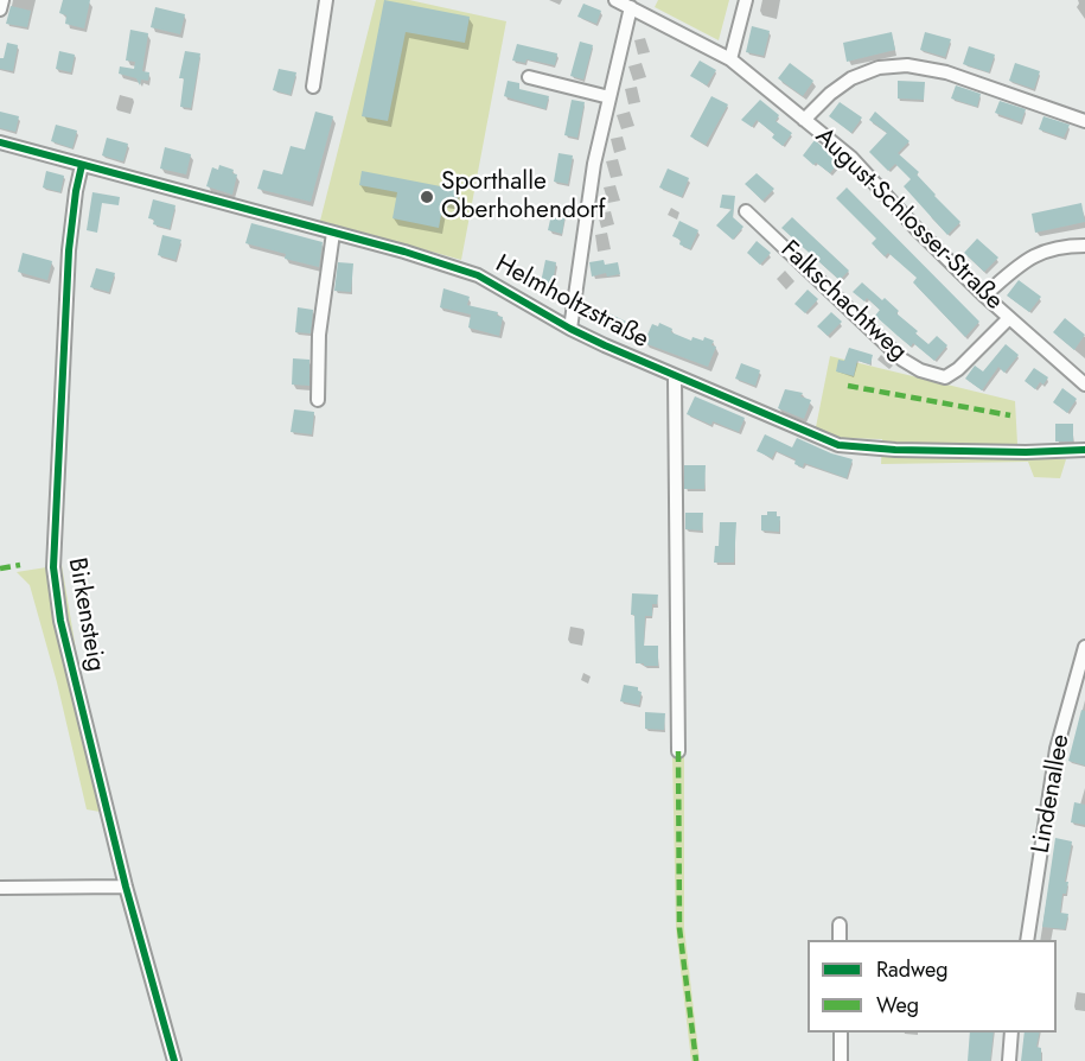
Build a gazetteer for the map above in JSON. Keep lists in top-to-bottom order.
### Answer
{
  "streets": {
    "street": [
      "August-Schlosser-Straße",
      "Falkschachtweg",
      "Helmholtzstraße",
      "Birkensteig",
      "Lindenallee"
    ]
  },
  "crossings": [
    ["August-Schlosser-Straße", "Falkschachtweg"],
    ["Helmholtzstraße", "Birkensteig"]
  ],
  "places": ["Sporthalle Oberhohendorf"],
  "legend": ["Radweg", "Weg"]
}
